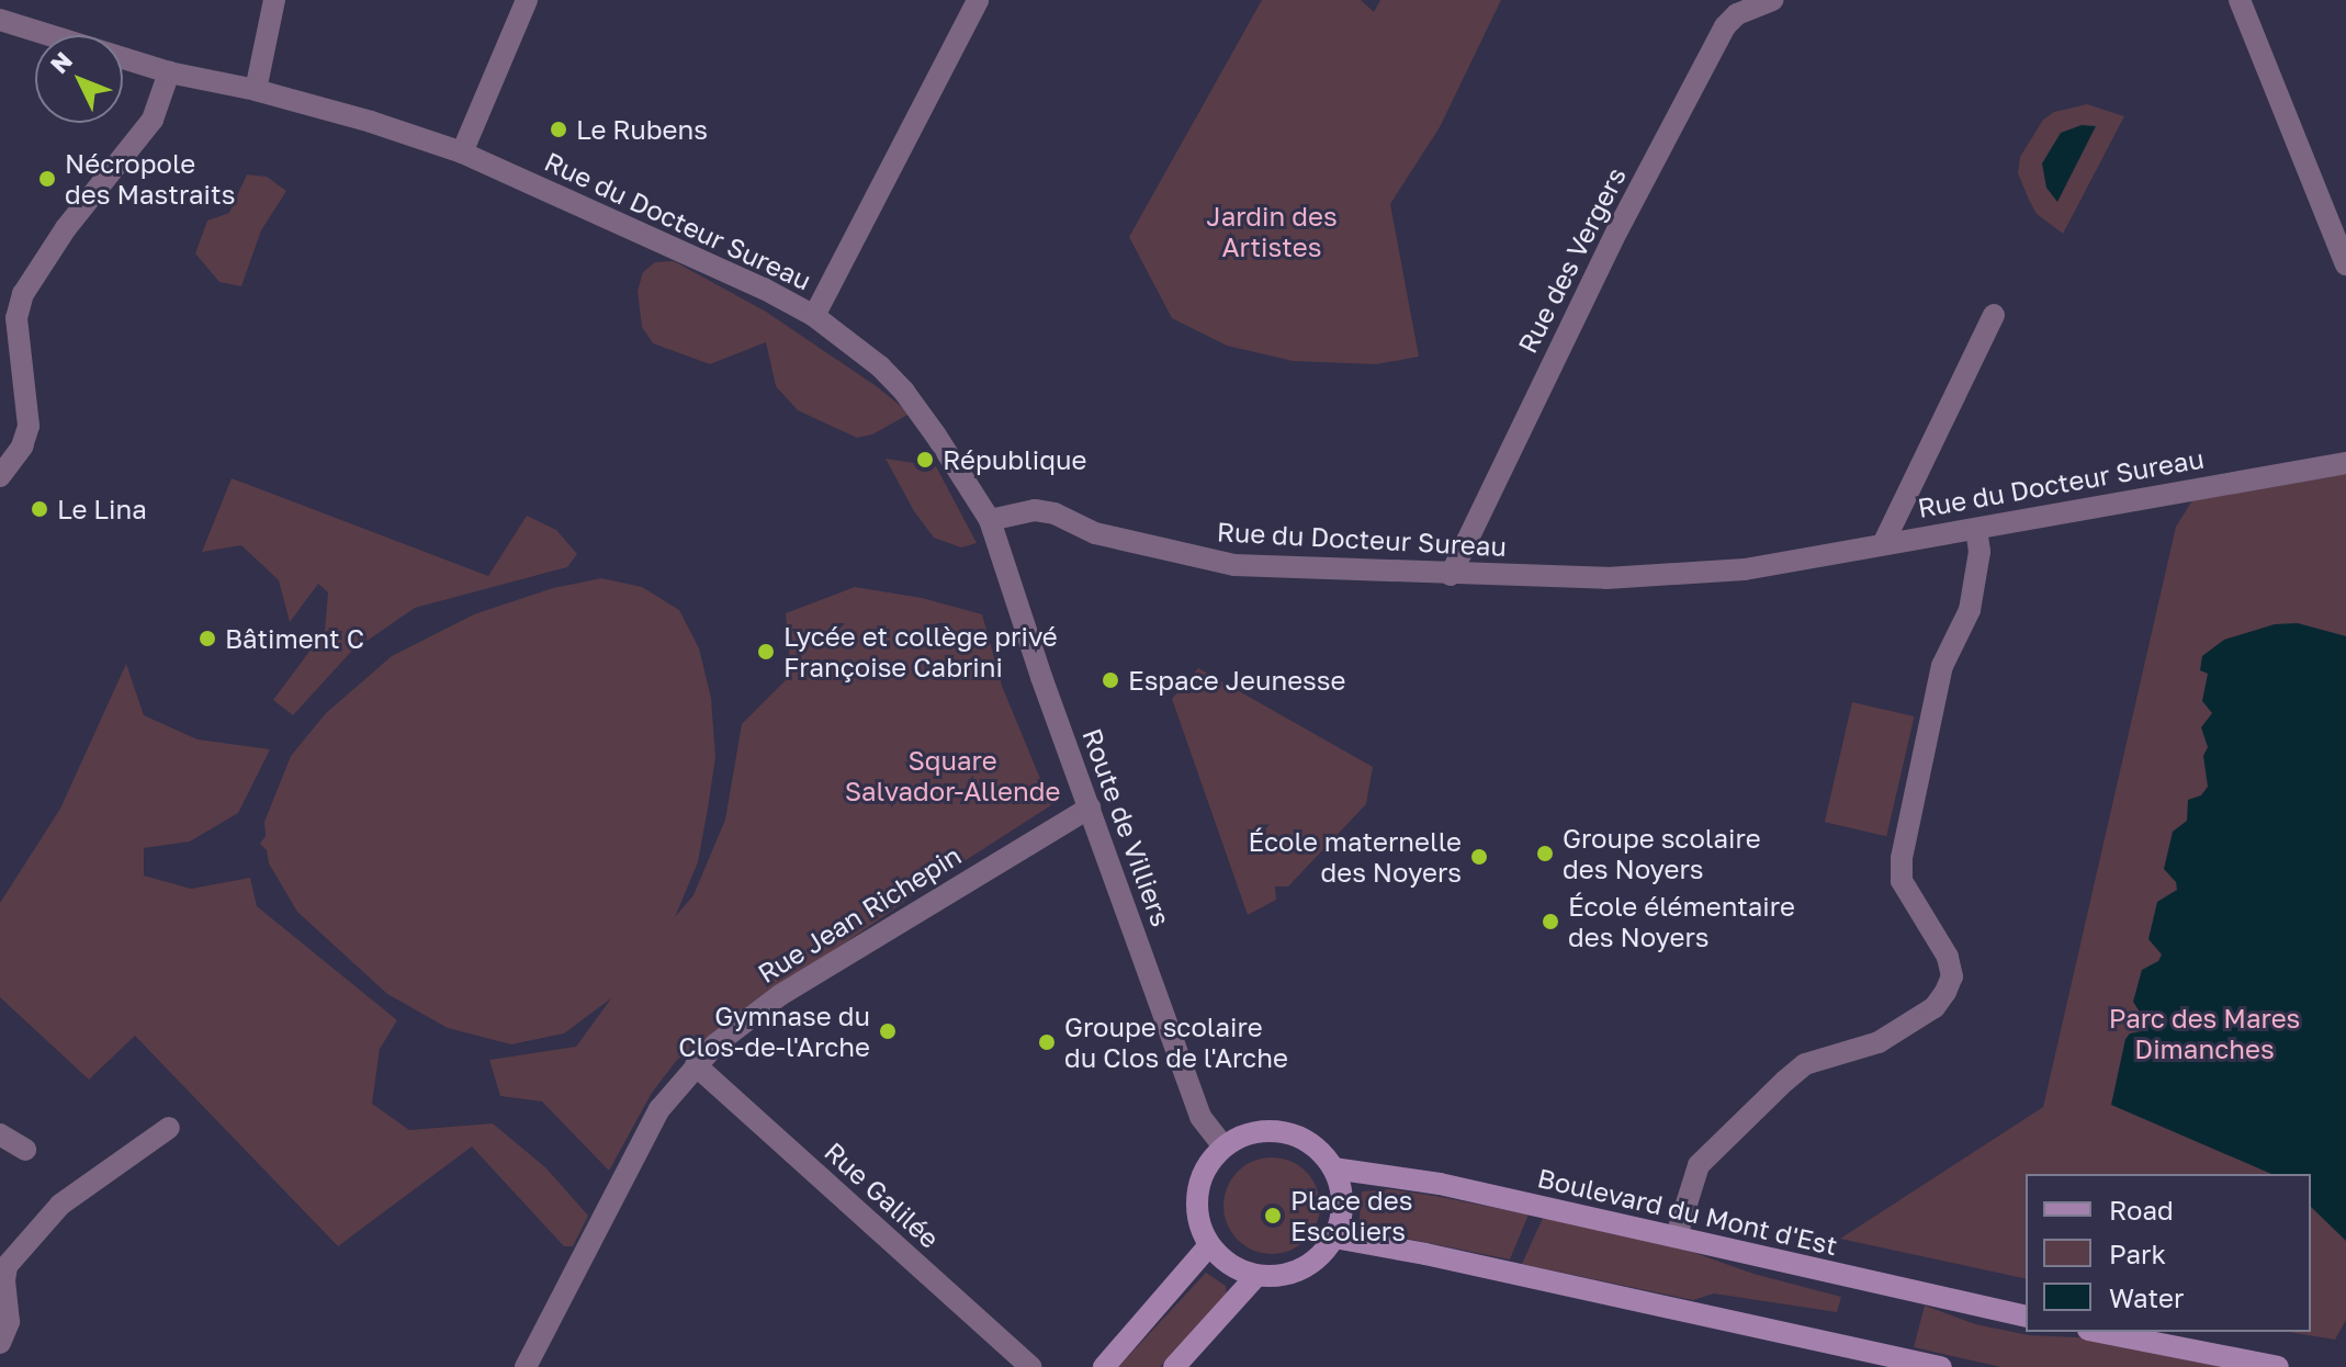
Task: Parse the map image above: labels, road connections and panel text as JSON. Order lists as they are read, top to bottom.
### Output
{
  "streets": {
    "main road": ["Boulevard du Mont d'Est"],
    "street": [
      "Rue du Docteur Sureau",
      "Rue des Vergers",
      "Route de Villiers",
      "Rue Jean Richepin",
      "Rue Galilée"
    ]
  },
  "crossings": [
    ["Rue du Docteur Sureau", "Rue des Vergers"],
    ["Rue du Docteur Sureau", "Route de Villiers"],
    ["Route de Villiers", "Rue Jean Richepin"],
    ["Route de Villiers", "Boulevard du Mont d'Est"],
    ["Rue Jean Richepin", "Rue Galilée"]
  ],
  "parks": ["Jardin des Artistes", "Square Salvador-Allende", "Parc des Mares Dimanches"],
  "places": [
    "Le Rubens",
    "Nécropole des Mastraits",
    "République",
    "Le Lina",
    "Bâtiment C",
    "Lycée et collège privé Françoise Cabrini",
    "Espace Jeunesse",
    "Groupe scolaire des Noyers",
    "École maternelle des Noyers",
    "École élémentaire des Noyers",
    "Gymnase du Clos-de-l'Arche",
    "Groupe scolaire du Clos de l'Arche",
    "Place des Escoliers"
  ],
  "legend": ["Road", "Park", "Water"],
  "north": "top left"
}
